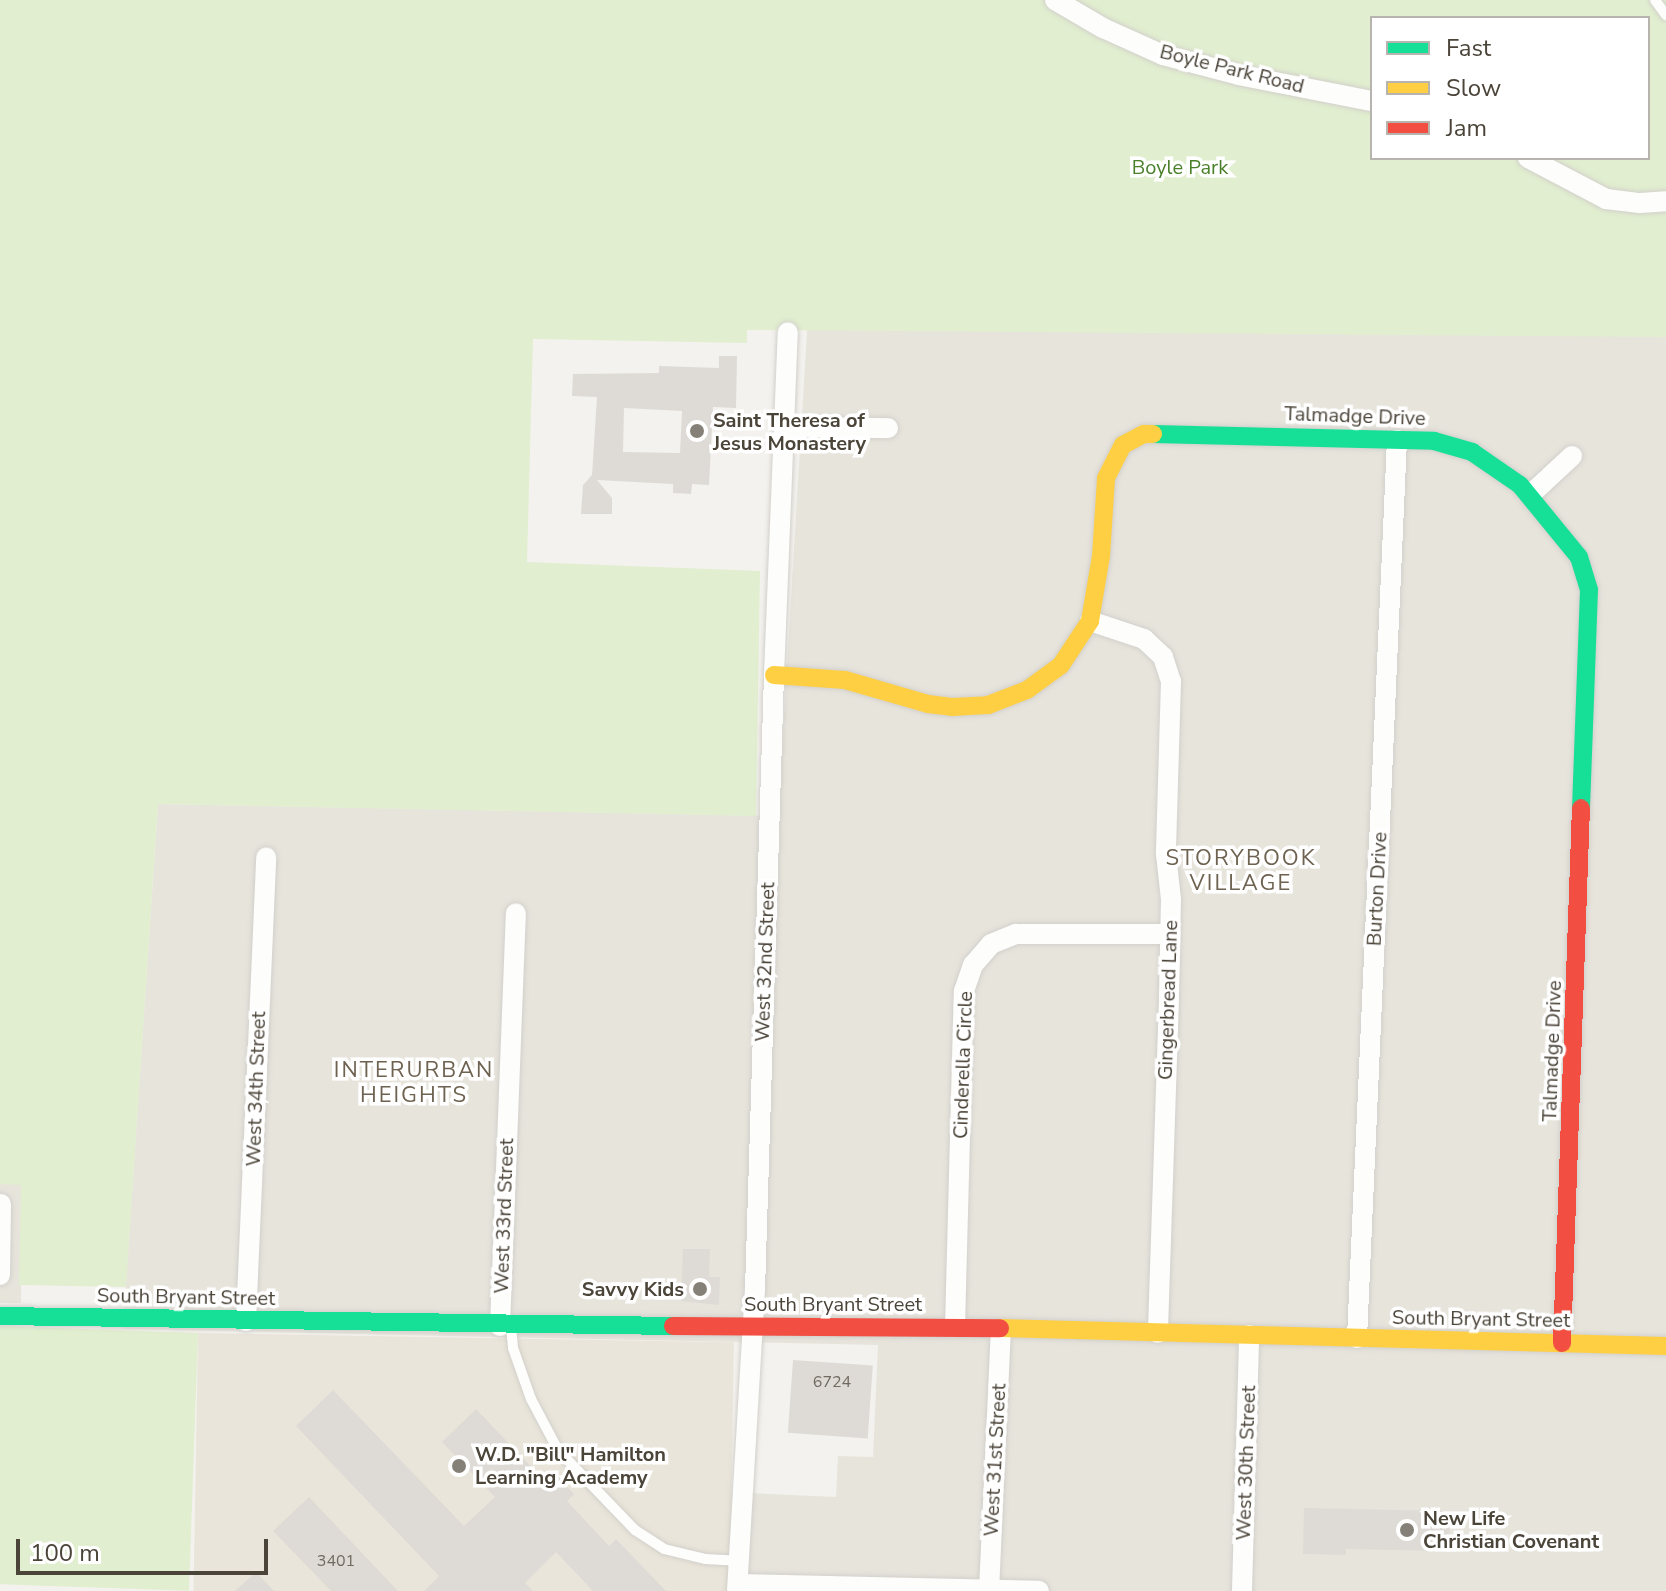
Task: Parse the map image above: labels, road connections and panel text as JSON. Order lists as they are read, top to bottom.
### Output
{
  "streets": {
    "street": [
      "Boyle Park Road",
      "Talmadge Drive",
      "Burton Drive",
      "West 32nd Street",
      "Gingerbread Lane",
      "Cinderella Circle",
      "West 34th Street",
      "West 33rd Street",
      "South Bryant Street",
      "West 31st Street",
      "West 30th Street"
    ]
  },
  "crossings": [
    ["Talmadge Drive", "Burton Drive"],
    ["Talmadge Drive", "West 32nd Street"],
    ["Talmadge Drive", "Gingerbread Lane"],
    ["Talmadge Drive", "South Bryant Street"],
    ["Burton Drive", "South Bryant Street"],
    ["West 32nd Street", "South Bryant Street"],
    ["Gingerbread Lane", "Cinderella Circle"],
    ["Gingerbread Lane", "South Bryant Street"],
    ["Cinderella Circle", "South Bryant Street"],
    ["West 34th Street", "South Bryant Street"],
    ["West 33rd Street", "South Bryant Street"],
    ["South Bryant Street", "West 31st Street"],
    ["South Bryant Street", "West 30th Street"]
  ],
  "districts": ["STORYBOOK VILLAGE", "INTERURBAN HEIGHTS"],
  "parks": ["Boyle Park"],
  "places": [
    "Saint Theresa of Jesus Monastery",
    "Savvy Kids",
    "W.D. \"Bill\" Hamilton Learning Academy",
    "New Life Christian Covenant"
  ],
  "house_numbers": ["6724", "3401"],
  "legend": ["Fast", "Slow", "Jam"],
  "scale_bar": "100 m"
}
